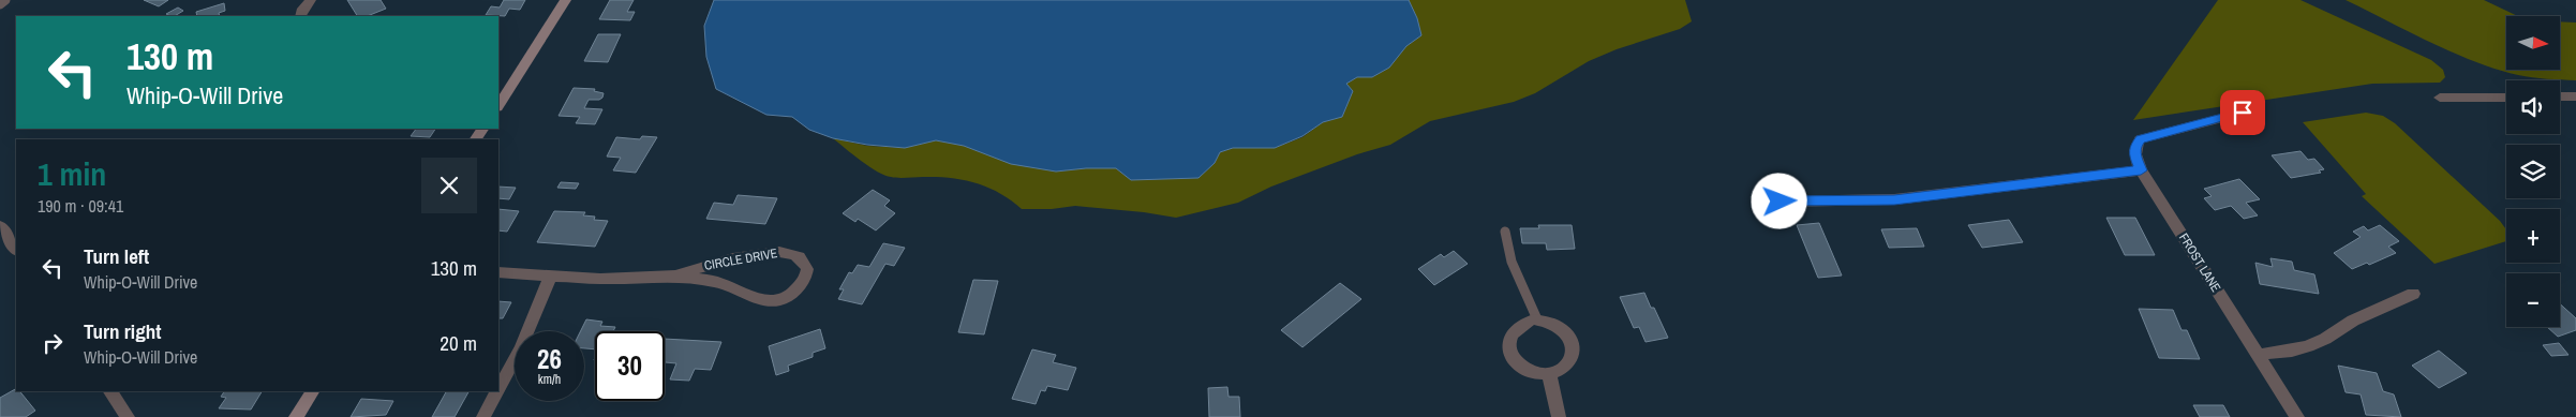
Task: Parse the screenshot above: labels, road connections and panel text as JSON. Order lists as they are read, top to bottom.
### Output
{
  "streets": {
    "street": ["CIRCLE DRIVE", "FROST LANE"]
  },
  "north": "right",
  "page": {
    "map_buttons": ["+", "−"],
    "turn": ["130 m", "Whip-O-Will Drive"],
    "heading": ["1 min", "190 m · 09:41"],
    "list": [
      {
        "name": "Turn left",
        "note": "Whip-O-Will Drive",
        "value": "130 m"
      },
      {
        "name": "Turn right",
        "note": "Whip-O-Will Drive",
        "value": "20 m"
      }
    ],
    "speed": "26 km/h",
    "limit": "30"
  }
}
